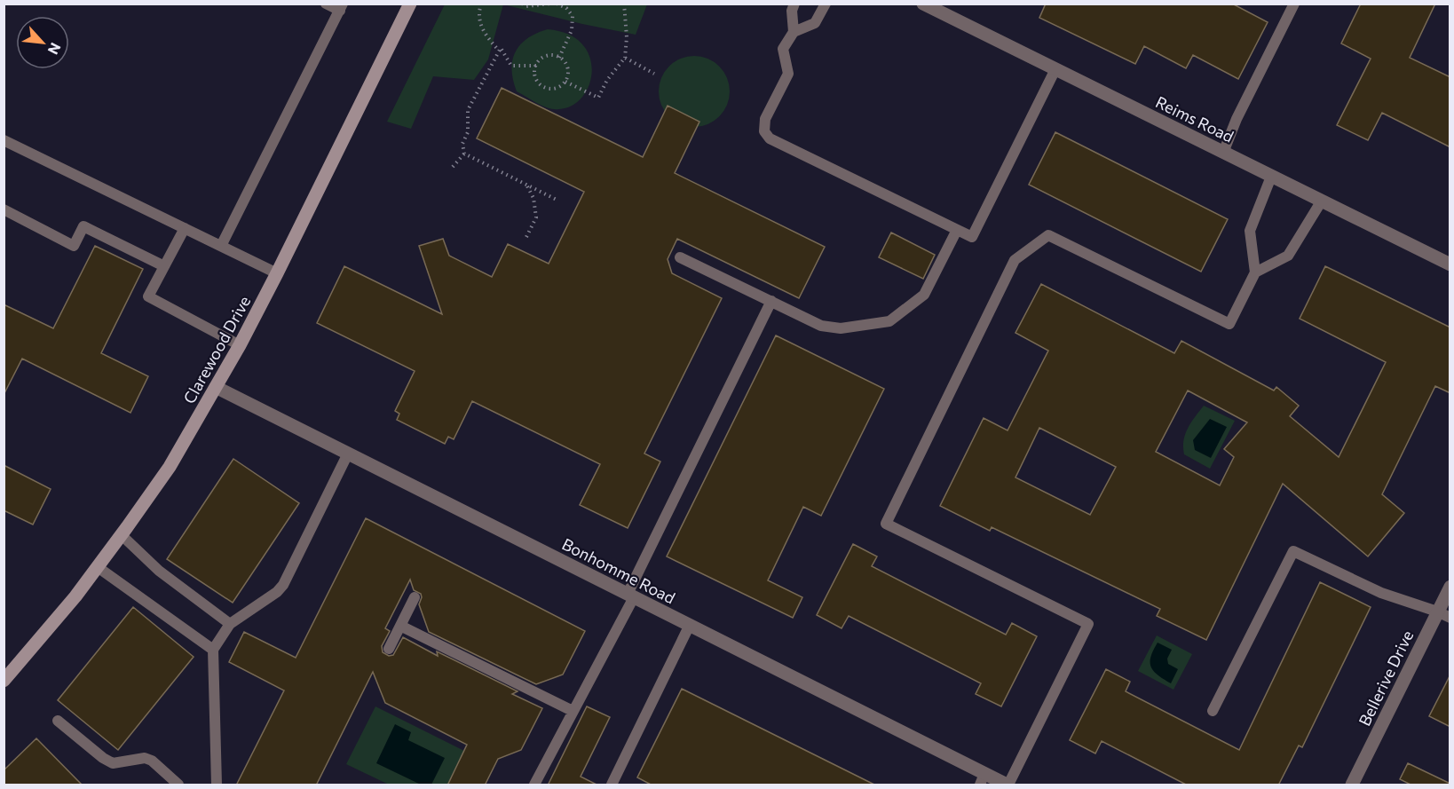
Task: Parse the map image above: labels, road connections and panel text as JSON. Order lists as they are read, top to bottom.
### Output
{
  "streets": {
    "street": [
      "Reims Road",
      "Clarewood Drive",
      "Bonhomme Road",
      "Bellerive Drive"
    ]
  },
  "crossings": [
    ["Clarewood Drive", "Bonhomme Road"]
  ],
  "north": "bottom right"
}
